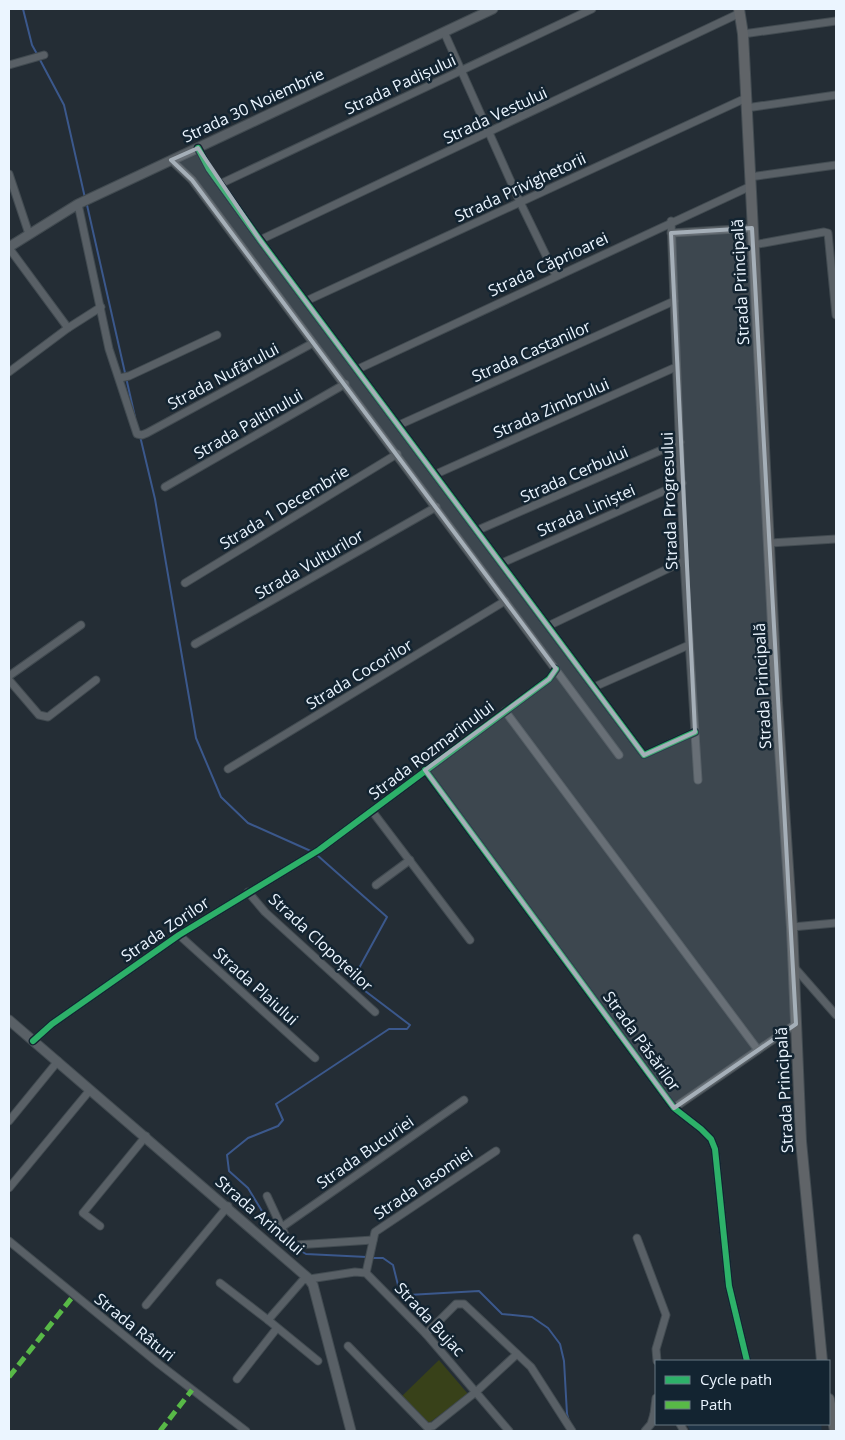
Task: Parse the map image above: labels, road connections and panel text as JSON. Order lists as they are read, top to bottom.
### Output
{
  "streets": {
    "main road": ["Strada Principală"],
    "street": [
      "Strada Padișului",
      "Strada 30 Noiembrie",
      "Strada Vestului",
      "Strada Privighetorii",
      "Strada Căprioarei",
      "Strada Castanilor",
      "Strada Nufărului",
      "Strada Zimbrului",
      "Strada Paltinului",
      "Strada Cerbului",
      "Strada Progresului",
      "Strada 1 Decembrie",
      "Strada Liniștei",
      "Strada Vulturilor",
      "Strada Cocorilor",
      "Strada Rozmarinului",
      "Strada Zorilor",
      "Strada Clopoțeilor",
      "Strada Plaiului",
      "Strada Păsărilor",
      "Strada Bucuriei",
      "Strada Iasomiei",
      "Strada Arinului",
      "Strada Bujac",
      "Strada Râturi"
    ]
  },
  "crossings": [
    ["Strada Vestului", "Strada Principală"],
    ["Strada Privighetorii", "Strada Principală"],
    ["Strada Căprioarei", "Strada Principală"],
    ["Strada Căprioarei", "Strada Progresului"],
    ["Strada Castanilor", "Strada Progresului"],
    ["Strada Zimbrului", "Strada Progresului"],
    ["Strada Cerbului", "Strada Progresului"],
    ["Strada Progresului", "Strada Liniștei"],
    ["Strada Rozmarinului", "Strada Zorilor"],
    ["Strada Rozmarinului", "Strada Păsărilor"],
    ["Strada Zorilor", "Strada Clopoțeilor"],
    ["Strada Zorilor", "Strada Plaiului"],
    ["Strada Zorilor", "Strada Arinului"],
    ["Strada Iasomiei", "Strada Bujac"]
  ],
  "legend": ["Cycle path", "Path"]
}
